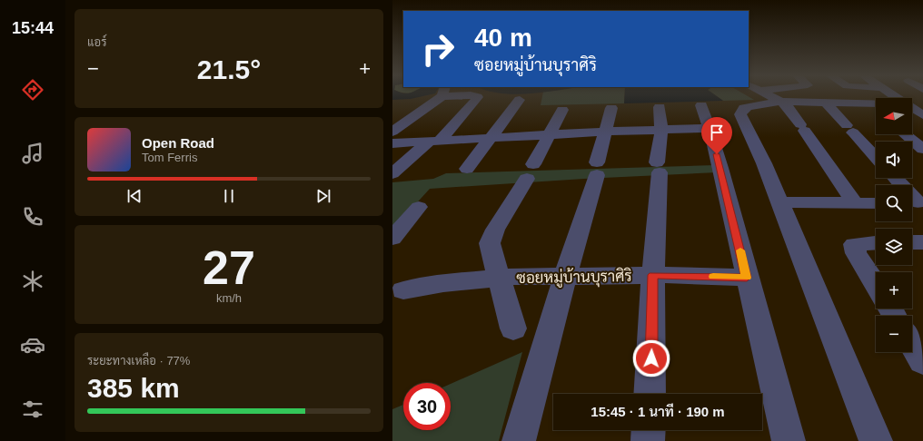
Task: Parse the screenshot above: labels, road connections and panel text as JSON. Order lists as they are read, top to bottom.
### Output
{
  "streets": {
    "street": ["ซอยหมู่บ้านบุราศิริ"]
  },
  "north": "left",
  "page": {
    "tabs": "15:44",
    "tile": [
      "แอร์",
      ["27", "km/h"],
      ["ระยะทางเหลือ · 77%", "385 km"]
    ],
    "turn": ["40 m", "ซอยหมู่บ้านบุราศิริ"],
    "heat": ["−", "21.5°", "+"],
    "map_buttons": ["+", "−"],
    "song": ["Open Road", "Tom Ferris"],
    "limit": "30",
    "trip": "15:45 · 1 นาที · 190 m"
  }
}
